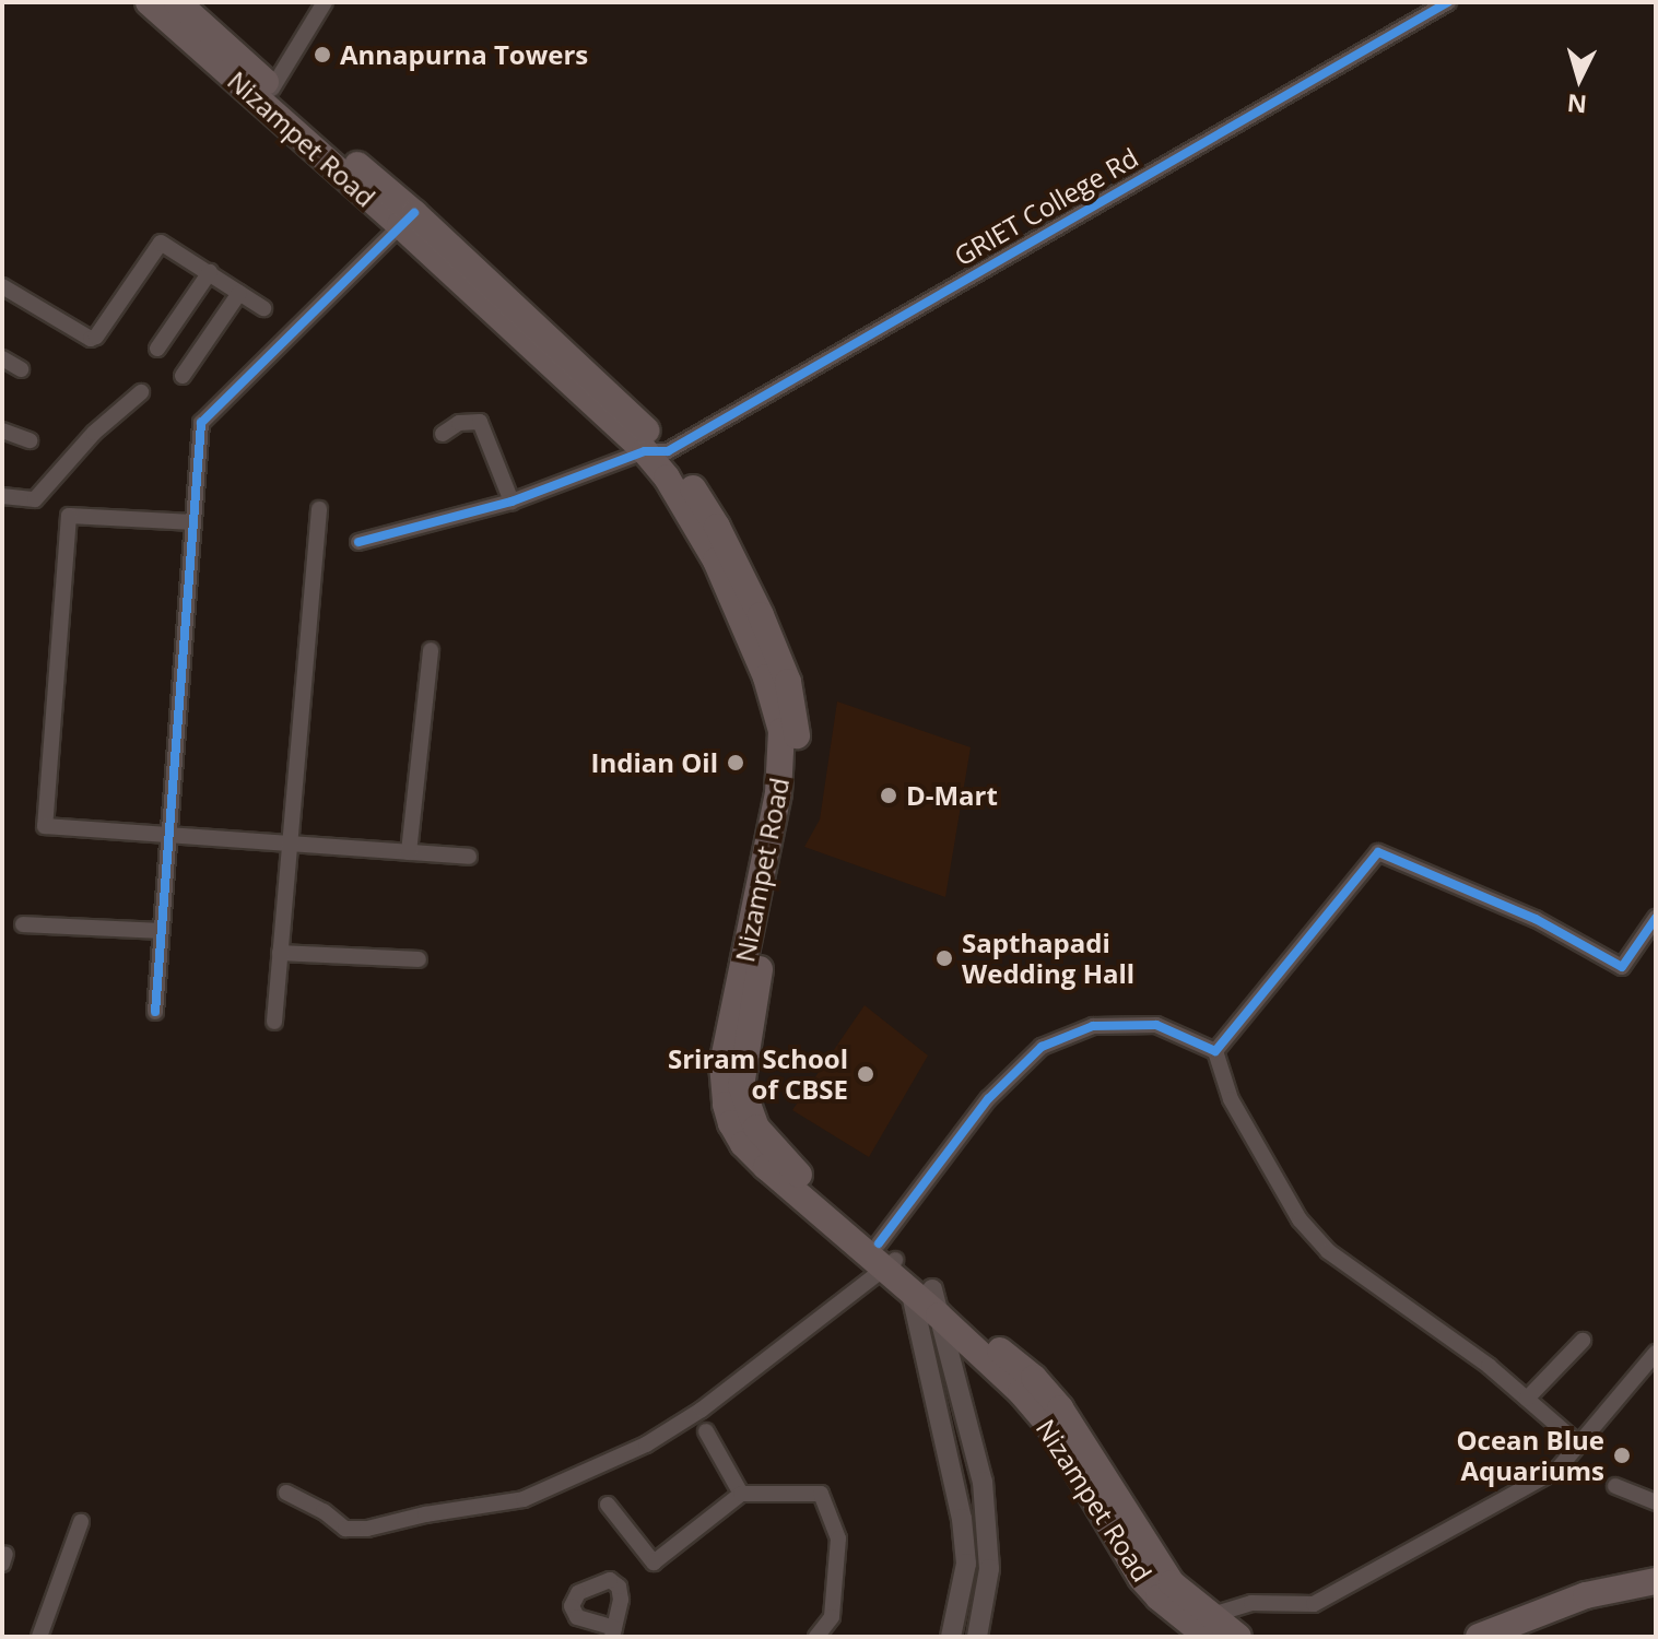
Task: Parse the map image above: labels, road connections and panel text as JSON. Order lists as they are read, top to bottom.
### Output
{
  "streets": {
    "main road": ["Nizampet Road"],
    "street": ["GRIET College Rd"]
  },
  "crossings": [
    ["Nizampet Road", "GRIET College Rd"]
  ],
  "places": [
    "Annapurna Towers",
    "Indian Oil",
    "D-Mart",
    "Sapthapadi Wedding Hall",
    "Sriram School of CBSE",
    "Ocean Blue Aquariums"
  ],
  "north": "bottom"
}
